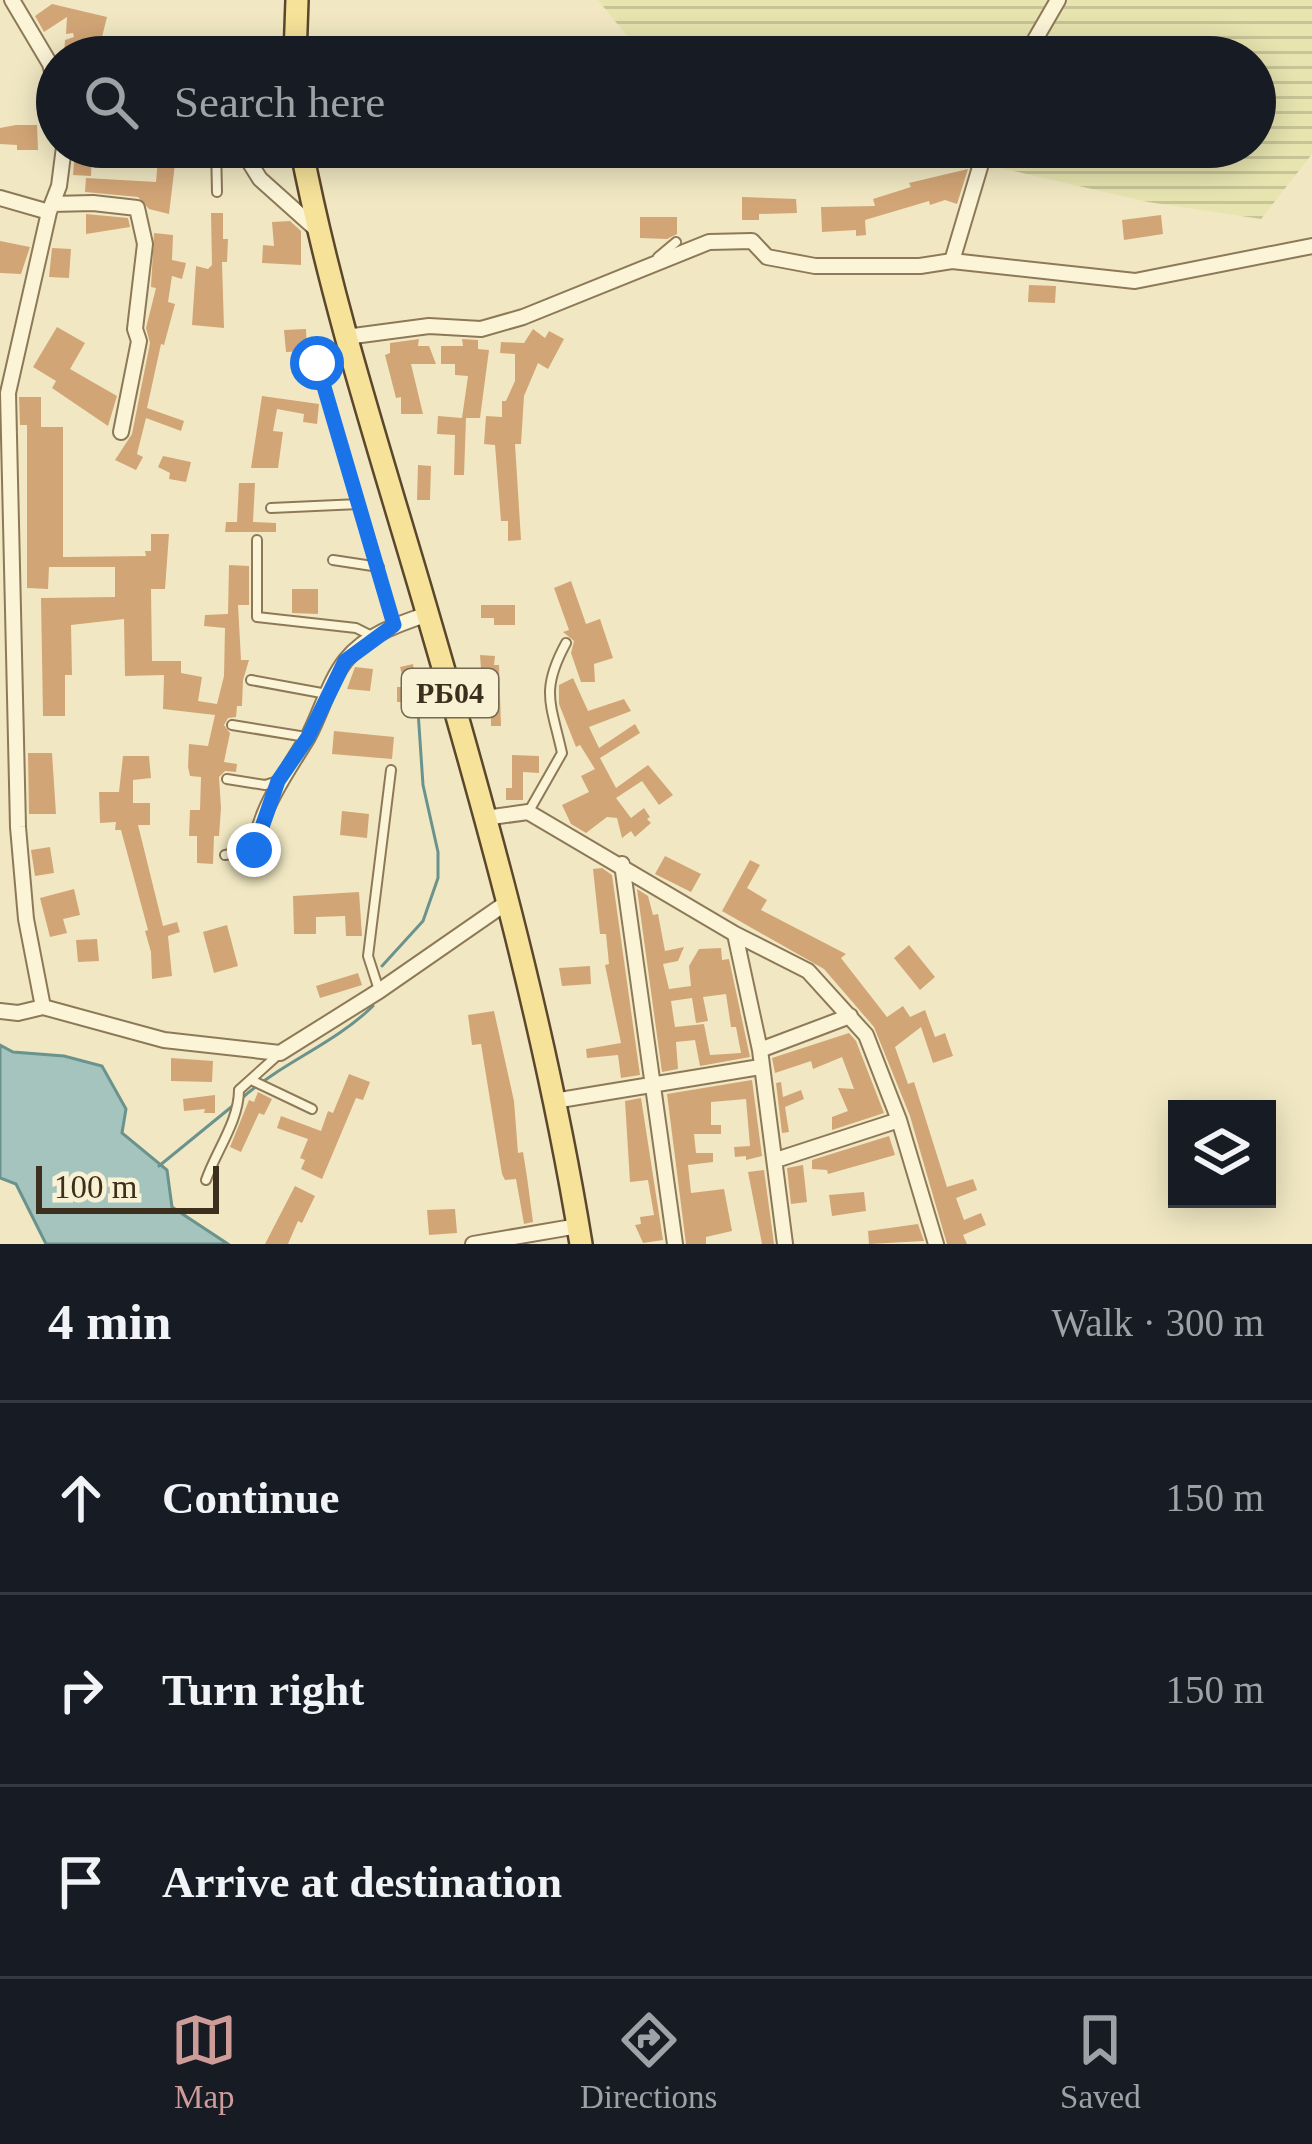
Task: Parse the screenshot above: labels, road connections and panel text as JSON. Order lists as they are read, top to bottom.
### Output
{
  "streets": {
    "main road": ["РБ04"]
  },
  "scale_bar": "100 m",
  "page": {
    "search": "Search here",
    "scale": "100 m",
    "heading": ["4 min", "Walk · 300 m"],
    "list": [
      ["Continue", "150 m"],
      ["Turn right", "150 m"],
      "Arrive at destination"
    ],
    "nav": ["Map", "Directions", "Saved"]
  }
}
